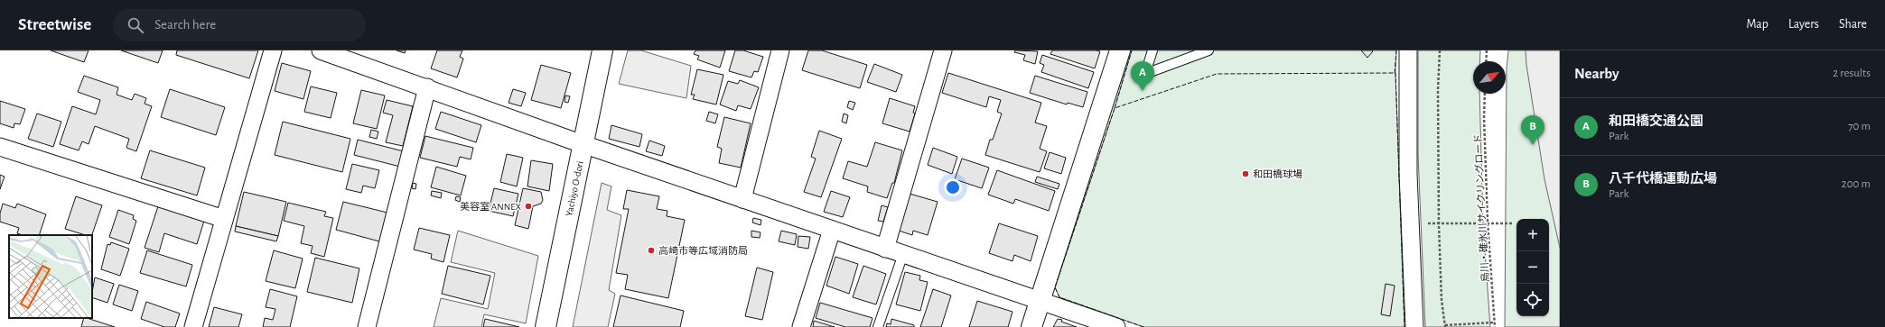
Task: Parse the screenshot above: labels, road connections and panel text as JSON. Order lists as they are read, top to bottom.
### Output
{
  "streets": {
    "street": ["Yachiyo O-dori"],
    "path": ["烏川・碓氷川サイクリングロード"]
  },
  "places": ["和田橋球場", "美容室 ANNEX", "高崎市等広域消防局"],
  "north": "top right",
  "page": {
    "header": "Streetwise",
    "search": "Search here",
    "nav": ["Map", "Layers", "Share"],
    "heading": ["Nearby", "2 results"],
    "pins": ["A", "B"],
    "list": [
      {
        "mark": "A",
        "name": "和田橋交通公園",
        "note": "Park",
        "value": "70 m"
      },
      {
        "mark": "B",
        "name": "八千代橋運動広場",
        "note": "Park",
        "value": "200 m"
      }
    ],
    "map_buttons": ["+", "−"]
  }
}
